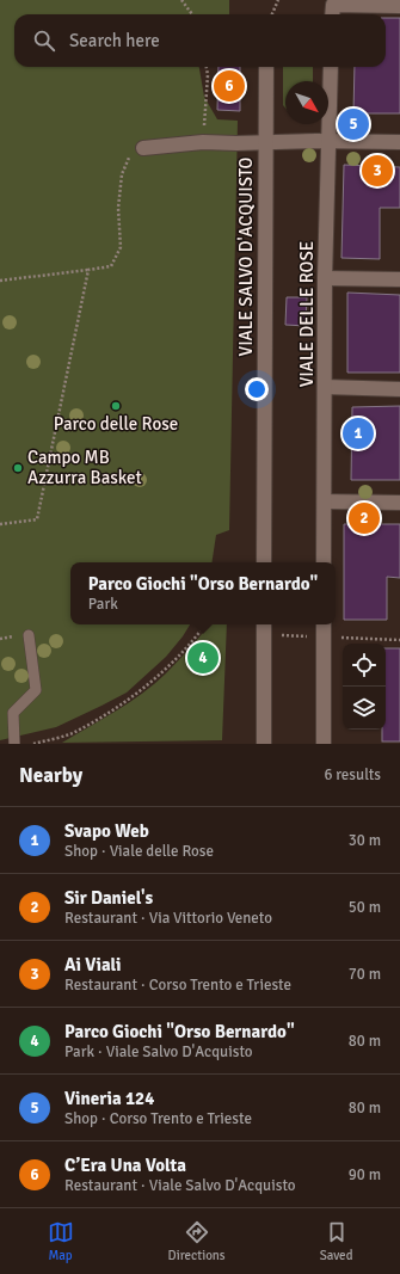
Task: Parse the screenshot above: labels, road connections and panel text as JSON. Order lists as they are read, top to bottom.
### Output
{
  "streets": {
    "street": ["VIALE SALVO D'ACQUISTO", "VIALE DELLE ROSE"]
  },
  "places": ["Parco delle Rose", "Campo MB Azzurra Basket"],
  "north": "bottom right",
  "page": {
    "search": "Search here",
    "pins": [
      "6",
      "5",
      "3",
      "1",
      "2",
      "4"
    ],
    "popup": ["Parco Giochi \"Orso Bernardo\"", "Park"],
    "heading": ["Nearby", "6 results"],
    "list": [
      {
        "mark": "1",
        "name": "Svapo Web",
        "note": "Shop · Viale delle Rose",
        "value": "30 m"
      },
      {
        "mark": "2",
        "name": "Sir Daniel's",
        "note": "Restaurant · Via Vittorio Veneto",
        "value": "50 m"
      },
      {
        "mark": "3",
        "name": "Ai Viali",
        "note": "Restaurant · Corso Trento e Trieste",
        "value": "70 m"
      },
      {
        "mark": "4",
        "name": "Parco Giochi \"Orso Bernardo\"",
        "note": "Park · Viale Salvo D'Acquisto",
        "value": "80 m"
      },
      {
        "mark": "5",
        "name": "Vineria 124",
        "note": "Shop · Corso Trento e Trieste",
        "value": "80 m"
      },
      {
        "mark": "6",
        "name": "C’Era Una Volta",
        "note": "Restaurant · Viale Salvo D'Acquisto",
        "value": "90 m"
      }
    ],
    "nav": ["Map", "Directions", "Saved"]
  }
}
